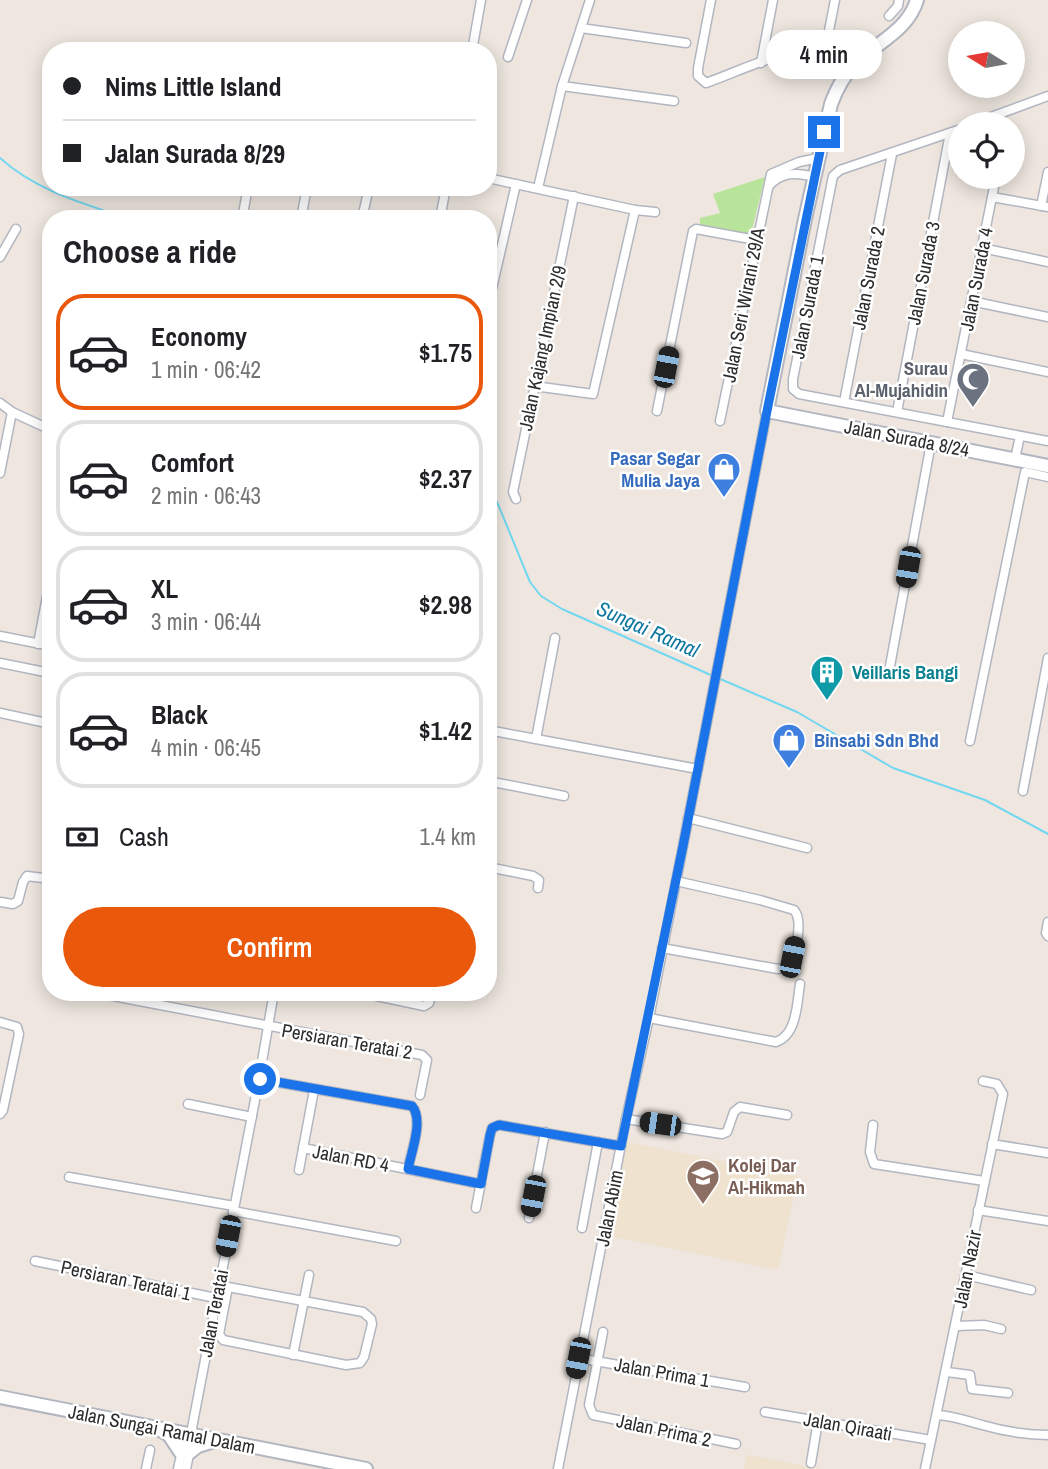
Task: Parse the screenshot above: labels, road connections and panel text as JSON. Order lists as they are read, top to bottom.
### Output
{
  "streets": {
    "street": [
      "Jalan Surada 3",
      "Jalan Surada 2",
      "Jalan Surada 4",
      "Jalan Seri Wirani 29/A",
      "Jalan Surada 1",
      "Jalan Kajang Impian 2/9",
      "Jalan Surada 8/24",
      "Persiaran Teratai 2",
      "Jalan RD 4",
      "Jalan Abim",
      "Jalan Nazir",
      "Persiaran Teratai 1",
      "Jalan Teratai",
      "Jalan Prima 1",
      "Jalan Qiraati",
      "Jalan Sungai Ramal Dalam",
      "Jalan Prima 2"
    ]
  },
  "crossings": [
    ["Jalan Surada 2", "Jalan Surada 1"],
    ["Jalan Surada 8/24", "Jalan Abim"],
    ["Persiaran Teratai 2", "Jalan Teratai"],
    ["Jalan Abim", "Jalan Prima 1"],
    ["Jalan Nazir", "Jalan Qiraati"],
    ["Persiaran Teratai 1", "Jalan Teratai"],
    ["Jalan Teratai", "Jalan Sungai Ramal Dalam"],
    ["Jalan Prima 1", "Jalan Prima 2"]
  ],
  "water": ["Sungai Ramal"],
  "places": {
    "mosque": ["Surau Al-Mujahidin"],
    "shop": ["Pasar Segar Mulia Jaya", "Binsabi Sdn Bhd"],
    "building": ["Veillaris Bangi"],
    "school or university": ["Kolej Dar Al-Hikmah"]
  },
  "north": "left",
  "page": {
    "bubble": "4 min",
    "banner": ["Nims Little Island", "Jalan Surada 8/29"],
    "heading": "Choose a ride",
    "list": [
      {
        "name": "Economy",
        "note": "1 min · 06:42",
        "value": "$1.75"
      },
      {
        "name": "Comfort",
        "note": "2 min · 06:43",
        "value": "$2.37"
      },
      {
        "name": "XL",
        "note": "3 min · 06:44",
        "value": "$2.98"
      },
      {
        "name": "Black",
        "note": "4 min · 06:45",
        "value": "$1.42"
      }
    ],
    "pay": ["Cash", "1.4 km"],
    "buttons": "Confirm"
  }
}
